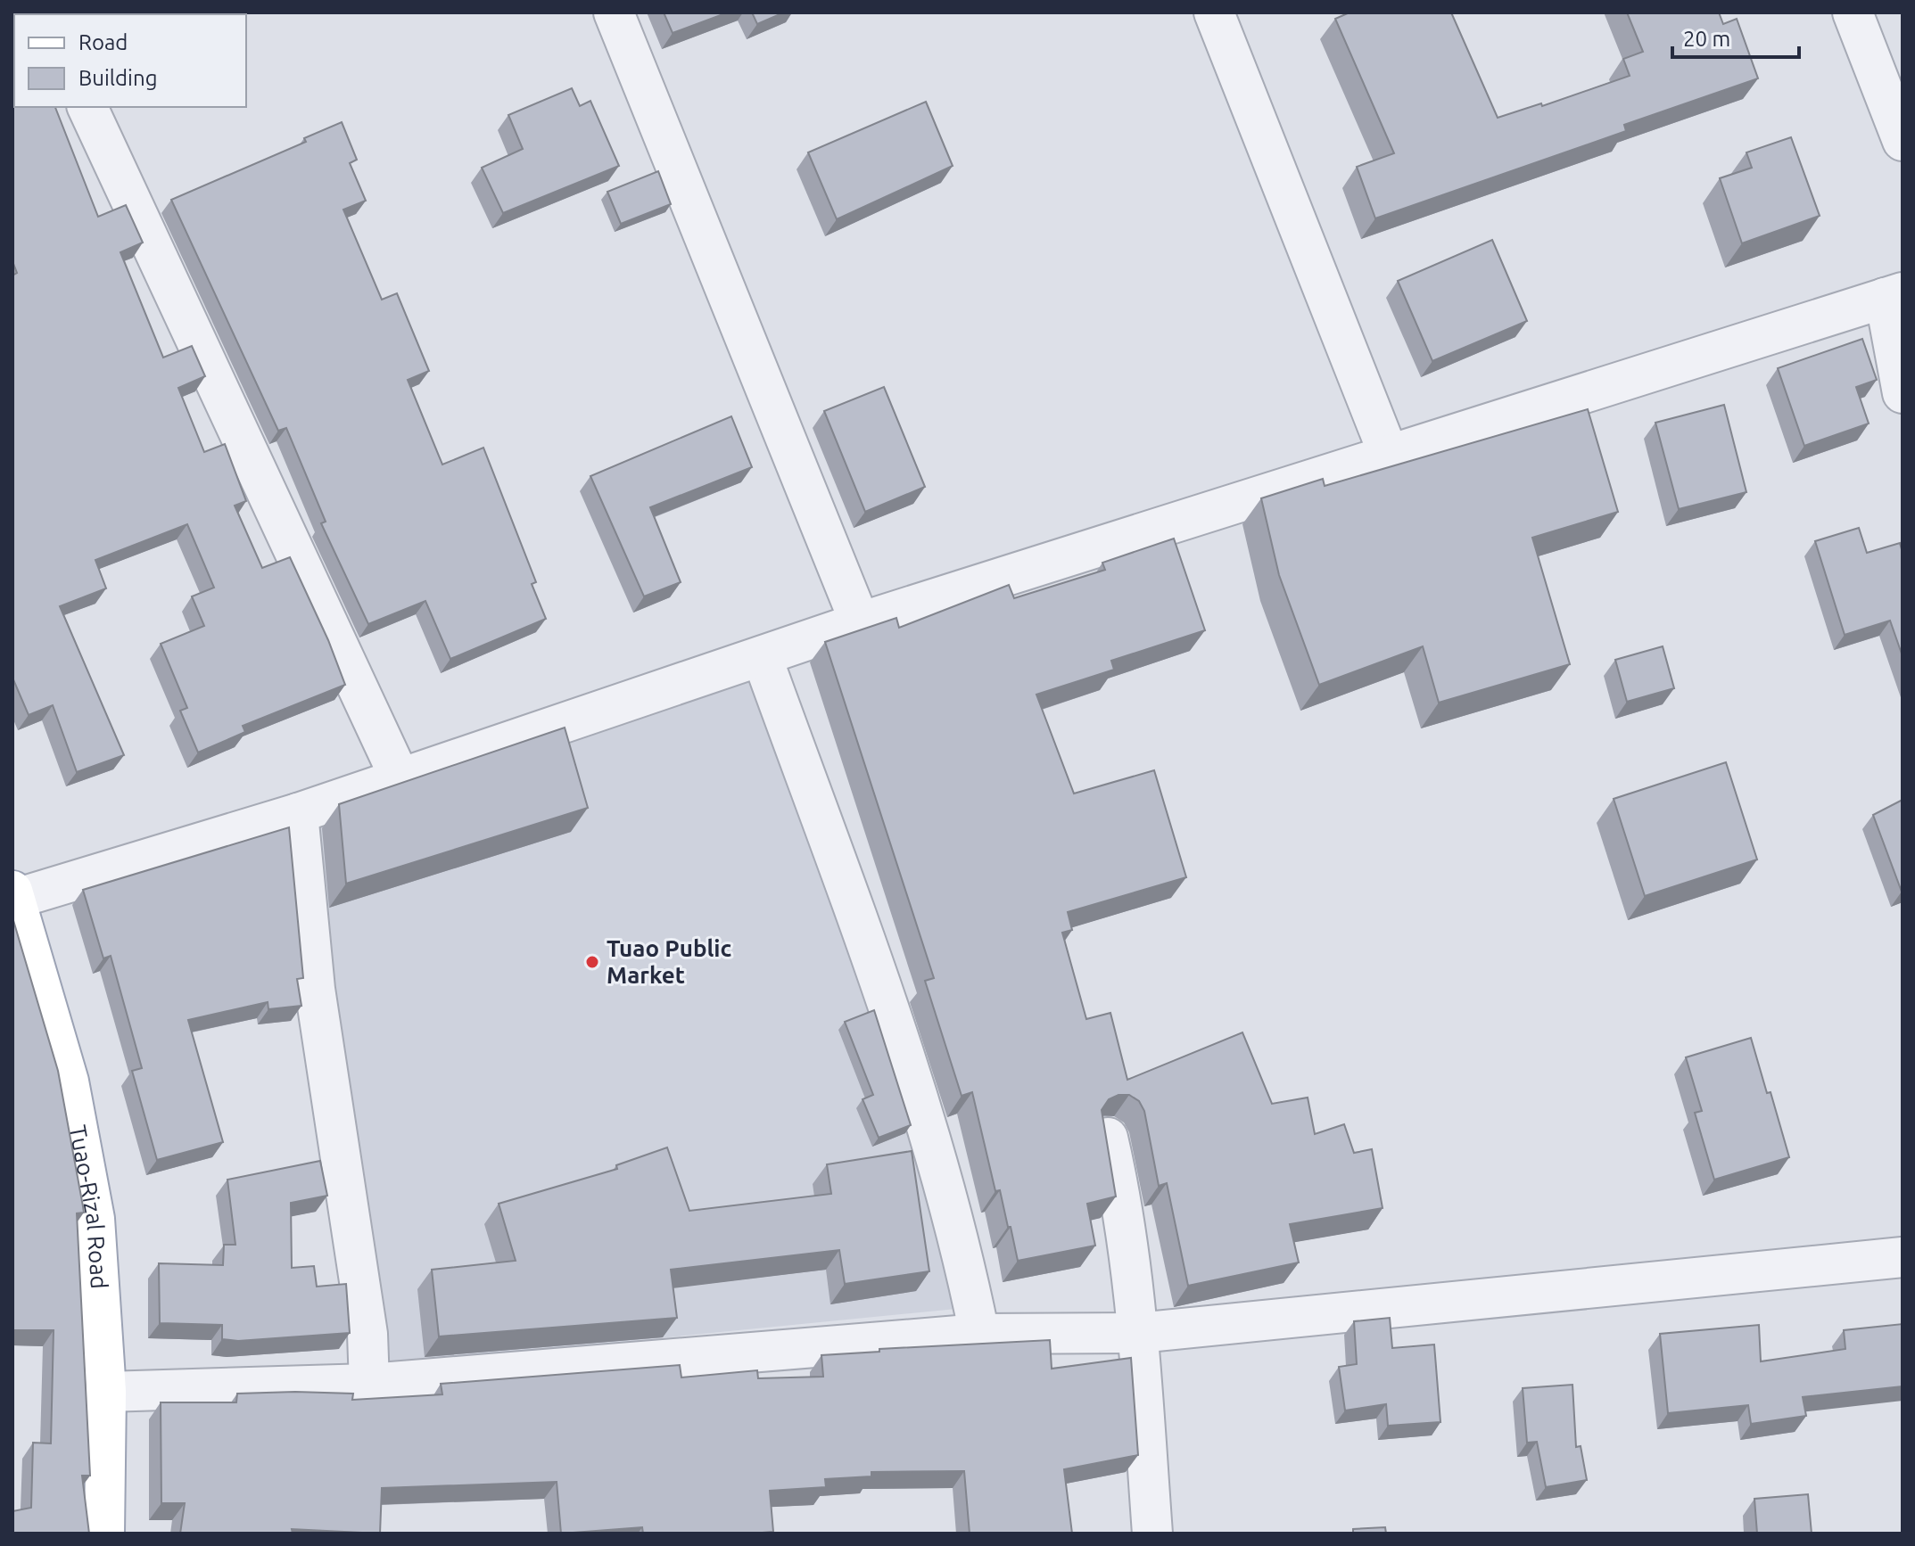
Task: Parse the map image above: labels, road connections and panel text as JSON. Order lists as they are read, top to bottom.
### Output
{
  "streets": {
    "main road": ["Tuao-Rizal Road"]
  },
  "places": ["Tuao Public Market"],
  "legend": ["Road", "Building"],
  "scale_bar": "20 m"
}
